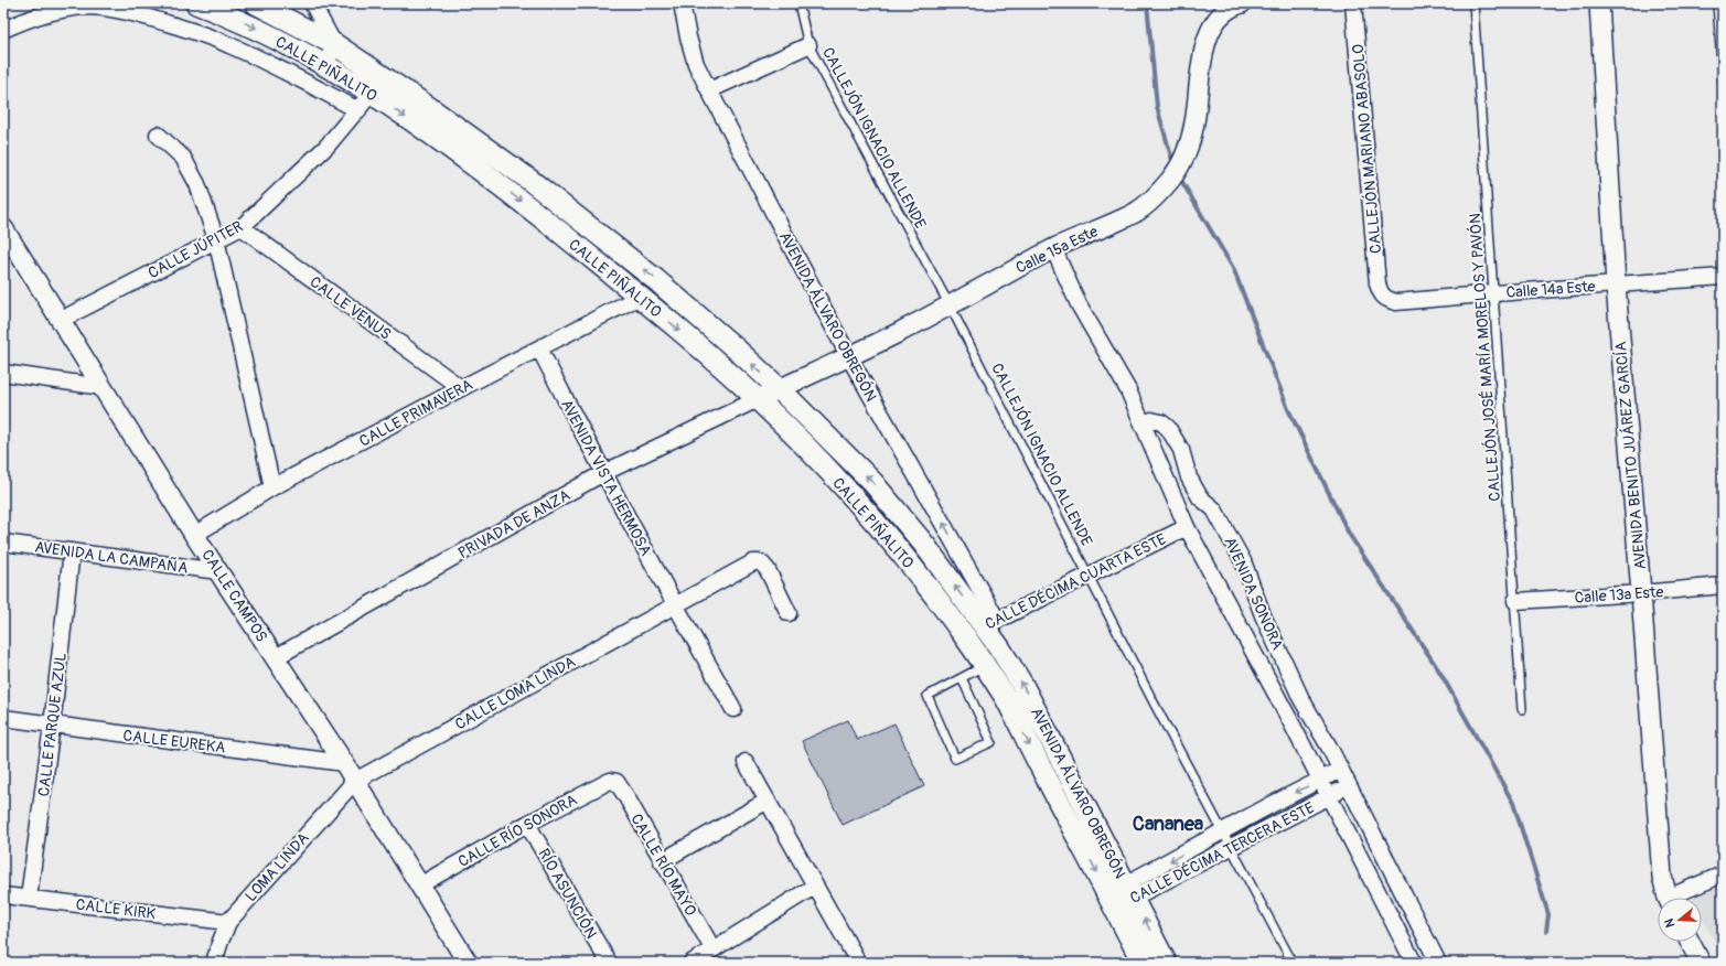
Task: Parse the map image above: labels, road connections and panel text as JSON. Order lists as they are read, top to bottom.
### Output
{
  "streets": {
    "main road": ["CALLE PIÑALITO", "AVENIDA ÁLVARO OBREGÓN"],
    "street": [
      "CALLEJÓN MARIANO ABASOLO",
      "CALLE JÚPITER",
      "Calle 15ª Este",
      "Calle 14ª Este",
      "CALLE VENUS",
      "CALLE PRIMAVERA",
      "AVENIDA BENITO JUÁREZ GARCÍA",
      "AVENIDA VISTA HERMOSA",
      "PRIVADA DE ANZA",
      "AVENIDA LA CAMPAÑA",
      "CALLE DÉCIMA CUARTA ESTE",
      "AVENIDA SONORA",
      "Calle 13ª Este",
      "CALLE CAMPOS",
      "CALLE LOMA LINDA",
      "CALLE PARQUE AZUL",
      "CALLE EUREKA",
      "CALLE RÍO SONORA",
      "CALLE DÉCIMA TERCERA ESTE",
      "CALLE RÍO MAYO",
      "LOMA LINDA",
      "RÍO ASUNCIÓN",
      "CALLE KIRK"
    ],
    "lane": ["CALLEJÓN IGNACIO ALLENDE", "CALLEJÓN JOSÉ MARÍA MORELOS Y PAVÓN"]
  },
  "crossings": [
    ["CALLE PIÑALITO", "CALLE JÚPITER"],
    ["CALLE PIÑALITO", "Calle 15ª Este"],
    ["CALLE PIÑALITO", "AVENIDA ÁLVARO OBREGÓN"],
    ["CALLE PIÑALITO", "CALLE PRIMAVERA"],
    ["CALLE PIÑALITO", "PRIVADA DE ANZA"],
    ["CALLE PIÑALITO", "CALLE DÉCIMA CUARTA ESTE"],
    ["CALLEJÓN IGNACIO ALLENDE", "Calle 15ª Este"],
    ["CALLEJÓN IGNACIO ALLENDE", "CALLE DÉCIMA CUARTA ESTE"],
    ["CALLEJÓN IGNACIO ALLENDE", "CALLE DÉCIMA TERCERA ESTE"],
    ["CALLEJÓN MARIANO ABASOLO", "Calle 14ª Este"],
    ["CALLE JÚPITER", "CALLE VENUS"],
    ["CALLE JÚPITER", "CALLE CAMPOS"],
    ["Calle 15ª Este", "AVENIDA ÁLVARO OBREGÓN"],
    ["Calle 15ª Este", "PRIVADA DE ANZA"],
    ["Calle 14ª Este", "CALLEJÓN JOSÉ MARÍA MORELOS Y PAVÓN"],
    ["Calle 14ª Este", "AVENIDA BENITO JUÁREZ GARCÍA"],
    ["CALLE VENUS", "CALLE PRIMAVERA"],
    ["AVENIDA ÁLVARO OBREGÓN", "CALLE DÉCIMA CUARTA ESTE"],
    ["AVENIDA ÁLVARO OBREGÓN", "CALLE DÉCIMA TERCERA ESTE"],
    ["CALLEJÓN JOSÉ MARÍA MORELOS Y PAVÓN", "Calle 13ª Este"],
    ["CALLE PRIMAVERA", "AVENIDA VISTA HERMOSA"],
    ["CALLE PRIMAVERA", "CALLE CAMPOS"],
    ["AVENIDA BENITO JUÁREZ GARCÍA", "Calle 13ª Este"],
    ["AVENIDA VISTA HERMOSA", "PRIVADA DE ANZA"],
    ["AVENIDA VISTA HERMOSA", "CALLE LOMA LINDA"],
    ["PRIVADA DE ANZA", "CALLE CAMPOS"],
    ["AVENIDA LA CAMPAÑA", "CALLE CAMPOS"],
    ["AVENIDA LA CAMPAÑA", "CALLE PARQUE AZUL"],
    ["AVENIDA SONORA", "CALLE DÉCIMA TERCERA ESTE"],
    ["CALLE CAMPOS", "CALLE LOMA LINDA"],
    ["CALLE CAMPOS", "CALLE EUREKA"],
    ["CALLE CAMPOS", "CALLE RÍO SONORA"],
    ["CALLE CAMPOS", "LOMA LINDA"],
    ["CALLE LOMA LINDA", "LOMA LINDA"],
    ["CALLE PARQUE AZUL", "CALLE EUREKA"],
    ["CALLE PARQUE AZUL", "CALLE KIRK"],
    ["CALLE RÍO SONORA", "CALLE RÍO MAYO"],
    ["CALLE RÍO SONORA", "RÍO ASUNCIÓN"],
    ["LOMA LINDA", "CALLE KIRK"]
  ],
  "districts": ["Cananea"],
  "north": "left"
}
